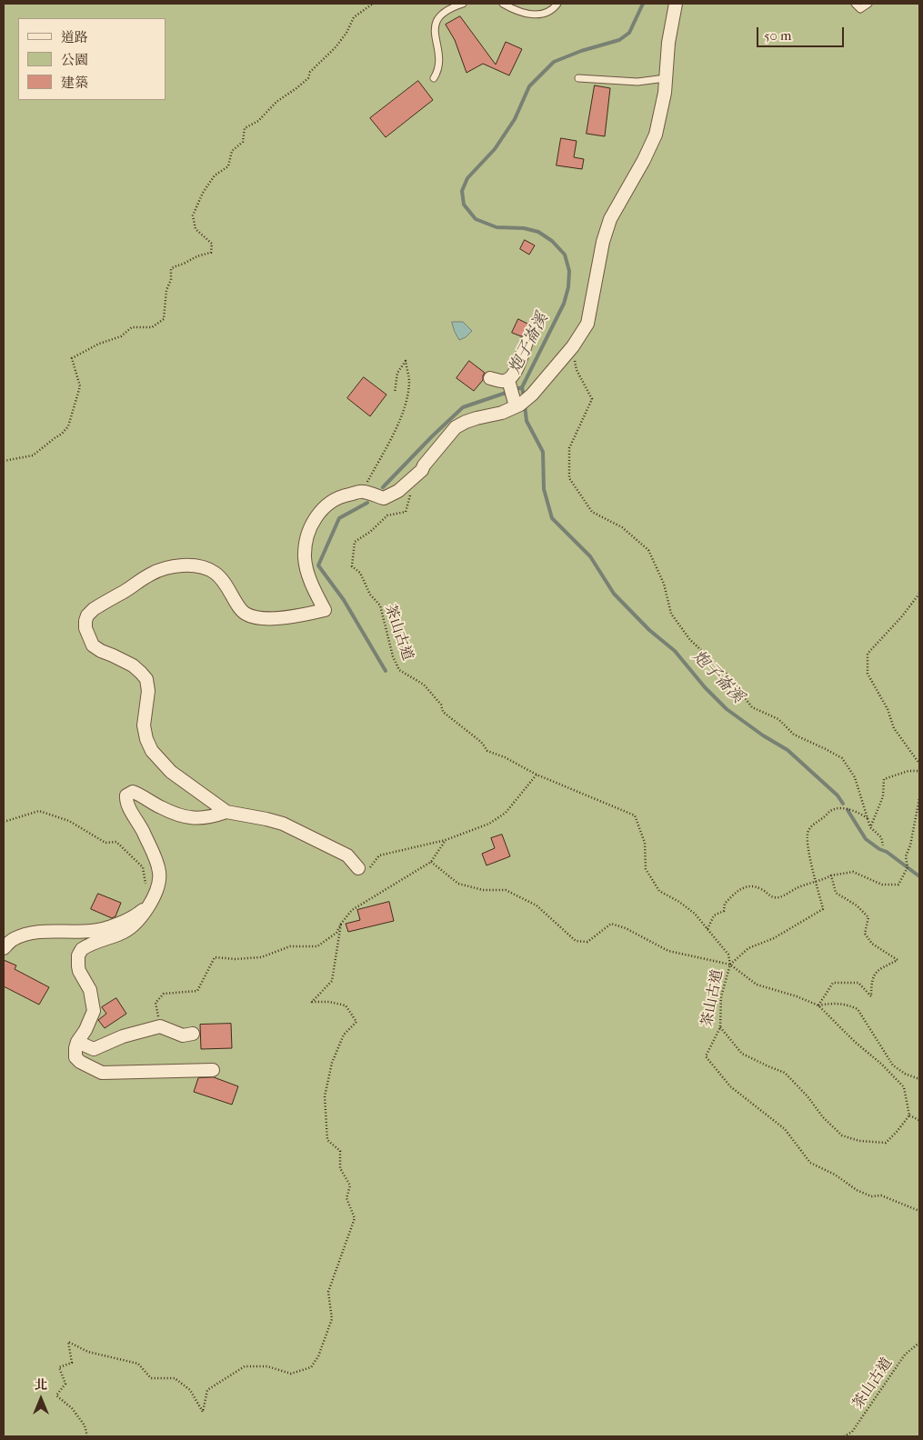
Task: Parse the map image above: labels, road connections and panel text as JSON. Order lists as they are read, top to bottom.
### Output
{
  "streets": {
    "path": ["茶山古道"]
  },
  "water": ["炮子崙溪"],
  "legend": ["道路", "公園", "建築"],
  "scale_bar": "50 m",
  "north": "top"
}
